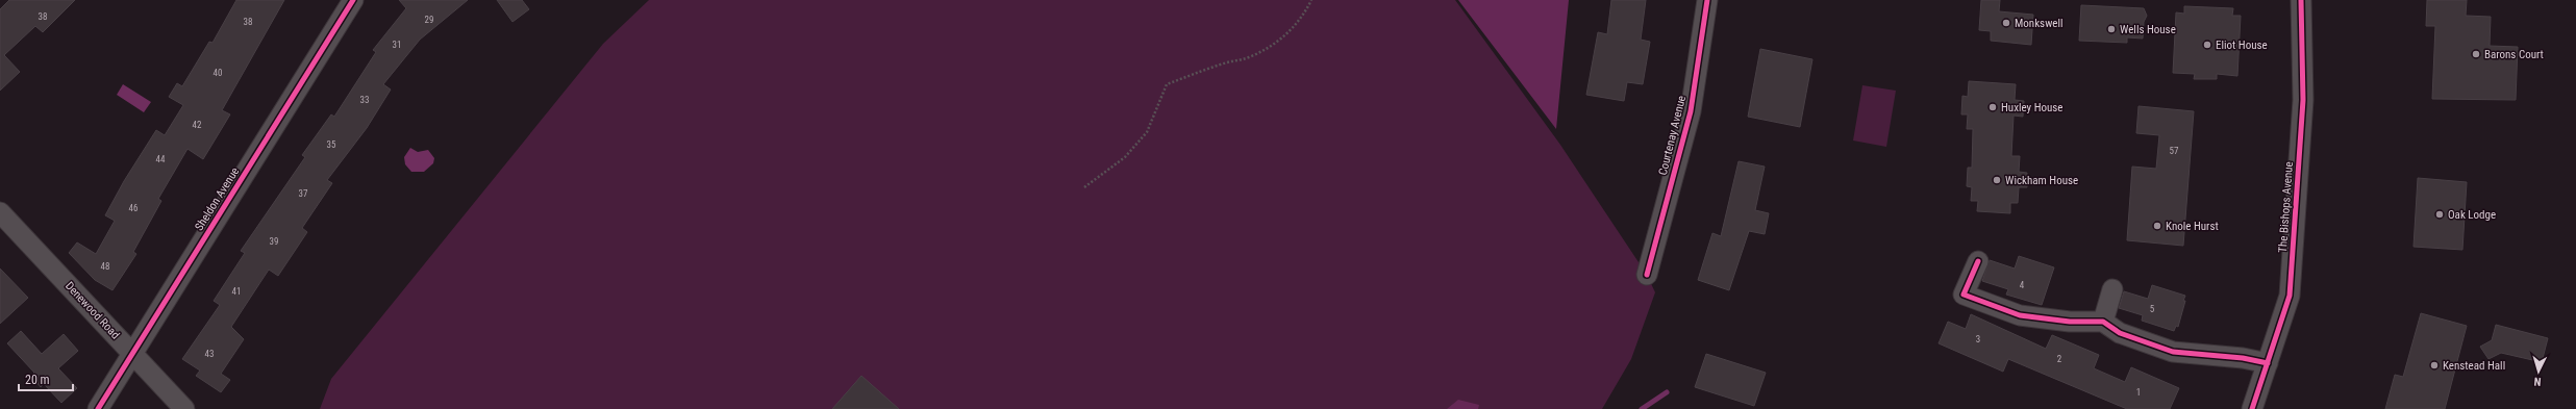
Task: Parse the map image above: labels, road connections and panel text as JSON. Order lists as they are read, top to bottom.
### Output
{
  "streets": {
    "street": [
      "Courtenay Avenue",
      "Sheldon Avenue",
      "The Bishops Avenue",
      "Denewood Road"
    ]
  },
  "crossings": [
    ["Sheldon Avenue", "Denewood Road"]
  ],
  "places": [
    "Monkswell",
    "Wells House",
    "Eliot House",
    "Barons Court",
    "Huxley House",
    "Wickham House",
    "Oak Lodge",
    "Knole Hurst",
    "Kenstead Hall"
  ],
  "house_numbers": [
    "38",
    "29",
    "38",
    "31",
    "40",
    "33",
    "42",
    "35",
    "57",
    "44",
    "37",
    "46",
    "39",
    "48",
    "4",
    "41",
    "5",
    "3",
    "43",
    "2",
    "1"
  ],
  "scale_bar": "20 m",
  "north": "bottom"
}
